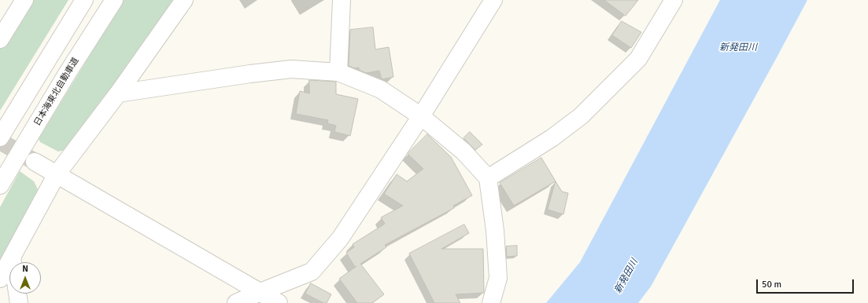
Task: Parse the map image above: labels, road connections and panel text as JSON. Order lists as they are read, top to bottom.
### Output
{
  "streets": {
    "main road": ["日本海東北自動車道"]
  },
  "water": ["新発田川"],
  "scale_bar": "50 m",
  "north": "top"
}
